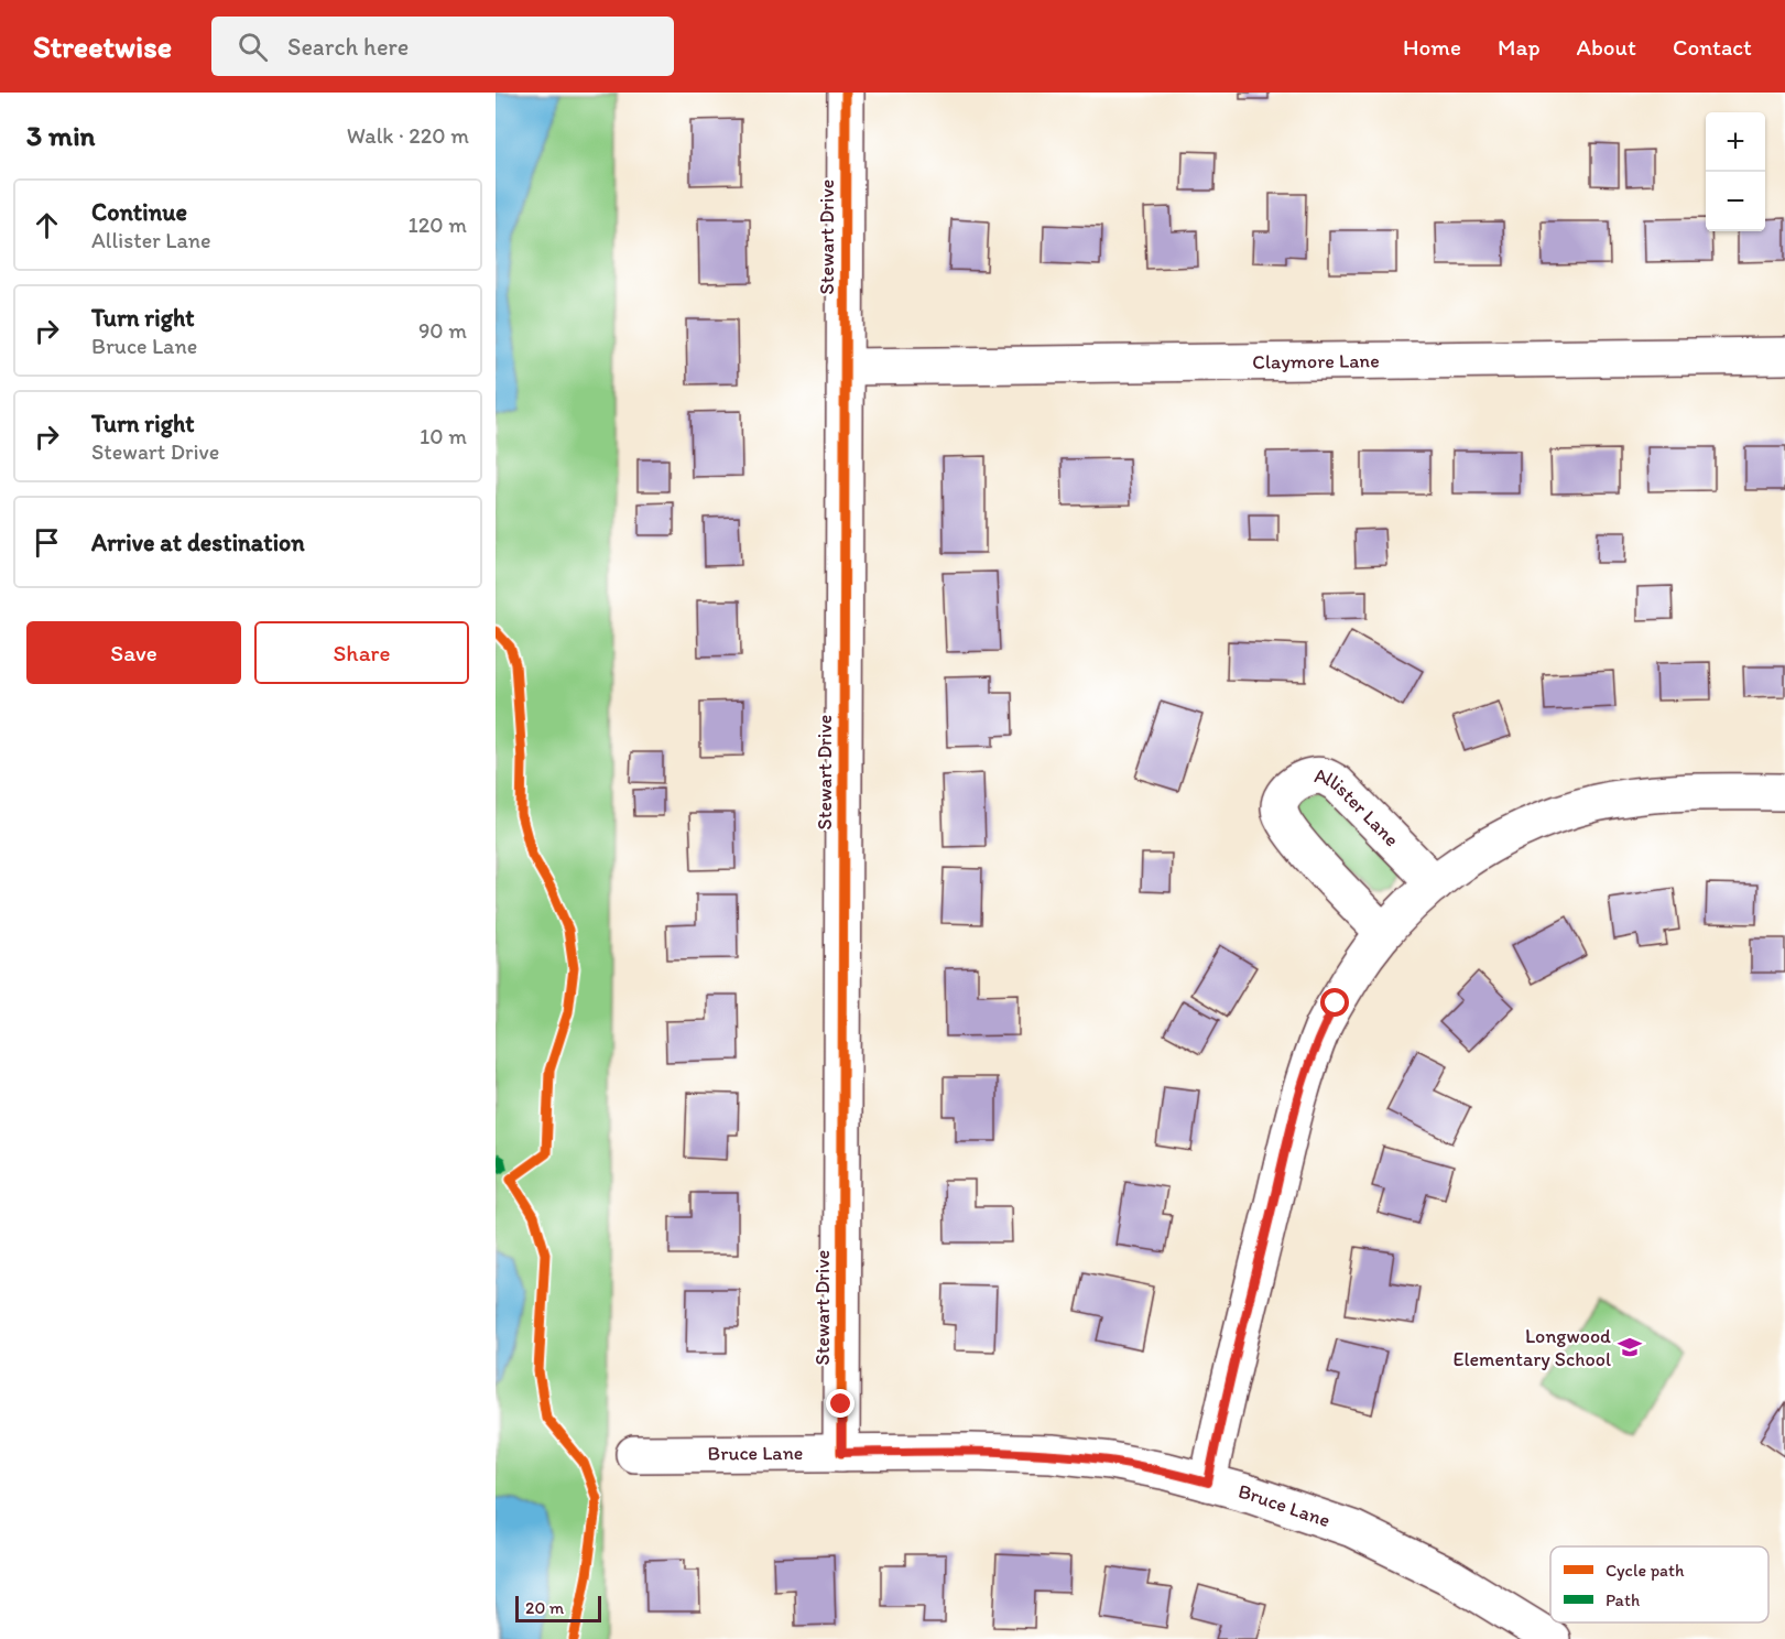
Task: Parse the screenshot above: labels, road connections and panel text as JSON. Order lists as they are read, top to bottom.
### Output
{
  "streets": {
    "street": [
      "Stewart Drive",
      "Claymore Lane",
      "Allister Lane",
      "Bruce Lane"
    ]
  },
  "crossings": [
    ["Stewart Drive", "Claymore Lane"],
    ["Stewart Drive", "Bruce Lane"]
  ],
  "places": {
    "school or university": ["Longwood Elementary School"]
  },
  "legend": ["Cycle path", "Path"],
  "scale_bar": "20 m",
  "page": {
    "header": "Streetwise",
    "search": "Search here",
    "nav": [
      "Home",
      "Map",
      "About",
      "Contact"
    ],
    "heading": ["3 min", "Walk · 220 m"],
    "map_buttons": ["+", "−"],
    "list": [
      ["Continue", "Allister Lane", "120 m"],
      ["Turn right", "Bruce Lane", "90 m"],
      ["Turn right", "Stewart Drive", "10 m"],
      "Arrive at destination"
    ],
    "buttons": ["Save", "Share"],
    "scale": "20 m"
  }
}
